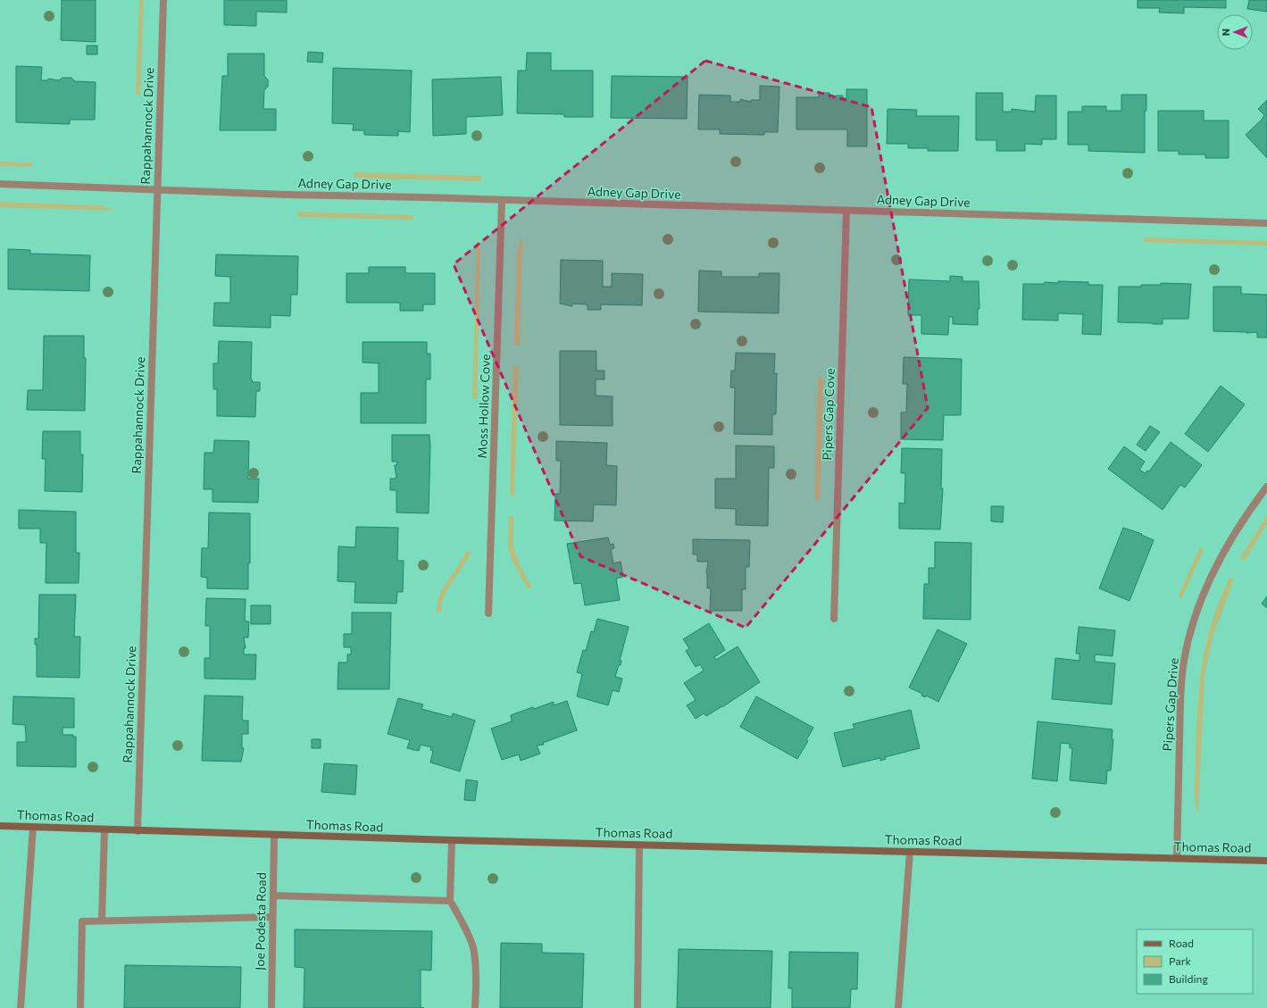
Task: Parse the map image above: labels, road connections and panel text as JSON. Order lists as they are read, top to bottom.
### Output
{
  "streets": {
    "street": [
      "Rappahannock Drive",
      "Adney Gap Drive",
      "Moss Hollow Cove",
      "Pipers Gap Cove",
      "Pipers Gap Drive",
      "Thomas Road",
      "Joe Podesta Road"
    ]
  },
  "crossings": [
    ["Rappahannock Drive", "Adney Gap Drive"],
    ["Rappahannock Drive", "Thomas Road"],
    ["Adney Gap Drive", "Moss Hollow Cove"],
    ["Adney Gap Drive", "Pipers Gap Cove"],
    ["Pipers Gap Drive", "Thomas Road"],
    ["Thomas Road", "Joe Podesta Road"]
  ],
  "legend": ["Road", "Park", "Building"],
  "north": "left"
}
